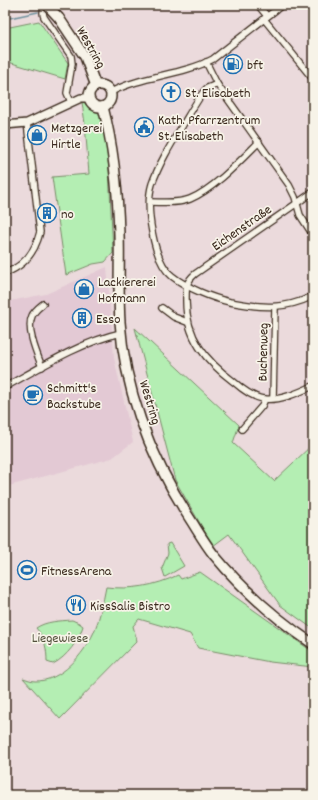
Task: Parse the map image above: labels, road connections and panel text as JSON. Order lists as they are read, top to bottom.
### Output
{
  "streets": {
    "main road": ["Westring"],
    "street": ["Eichenstraße", "Buchenweg"]
  },
  "parks": ["Liegewiese"],
  "places": {
    "fuel station": ["bft"],
    "church": ["St. Elisabeth"],
    "public building": ["Kath. Pfarrzentrum St. Elisabeth"],
    "shop": ["Metzgerei Hirtle", "Lackiererei Hofmann"],
    "building": ["no", "Esso"],
    "cafe": ["Schmitt's Backstube"],
    "sports": ["FitnessArena"],
    "restaurant": ["KissSalis Bistro"]
  }
}
